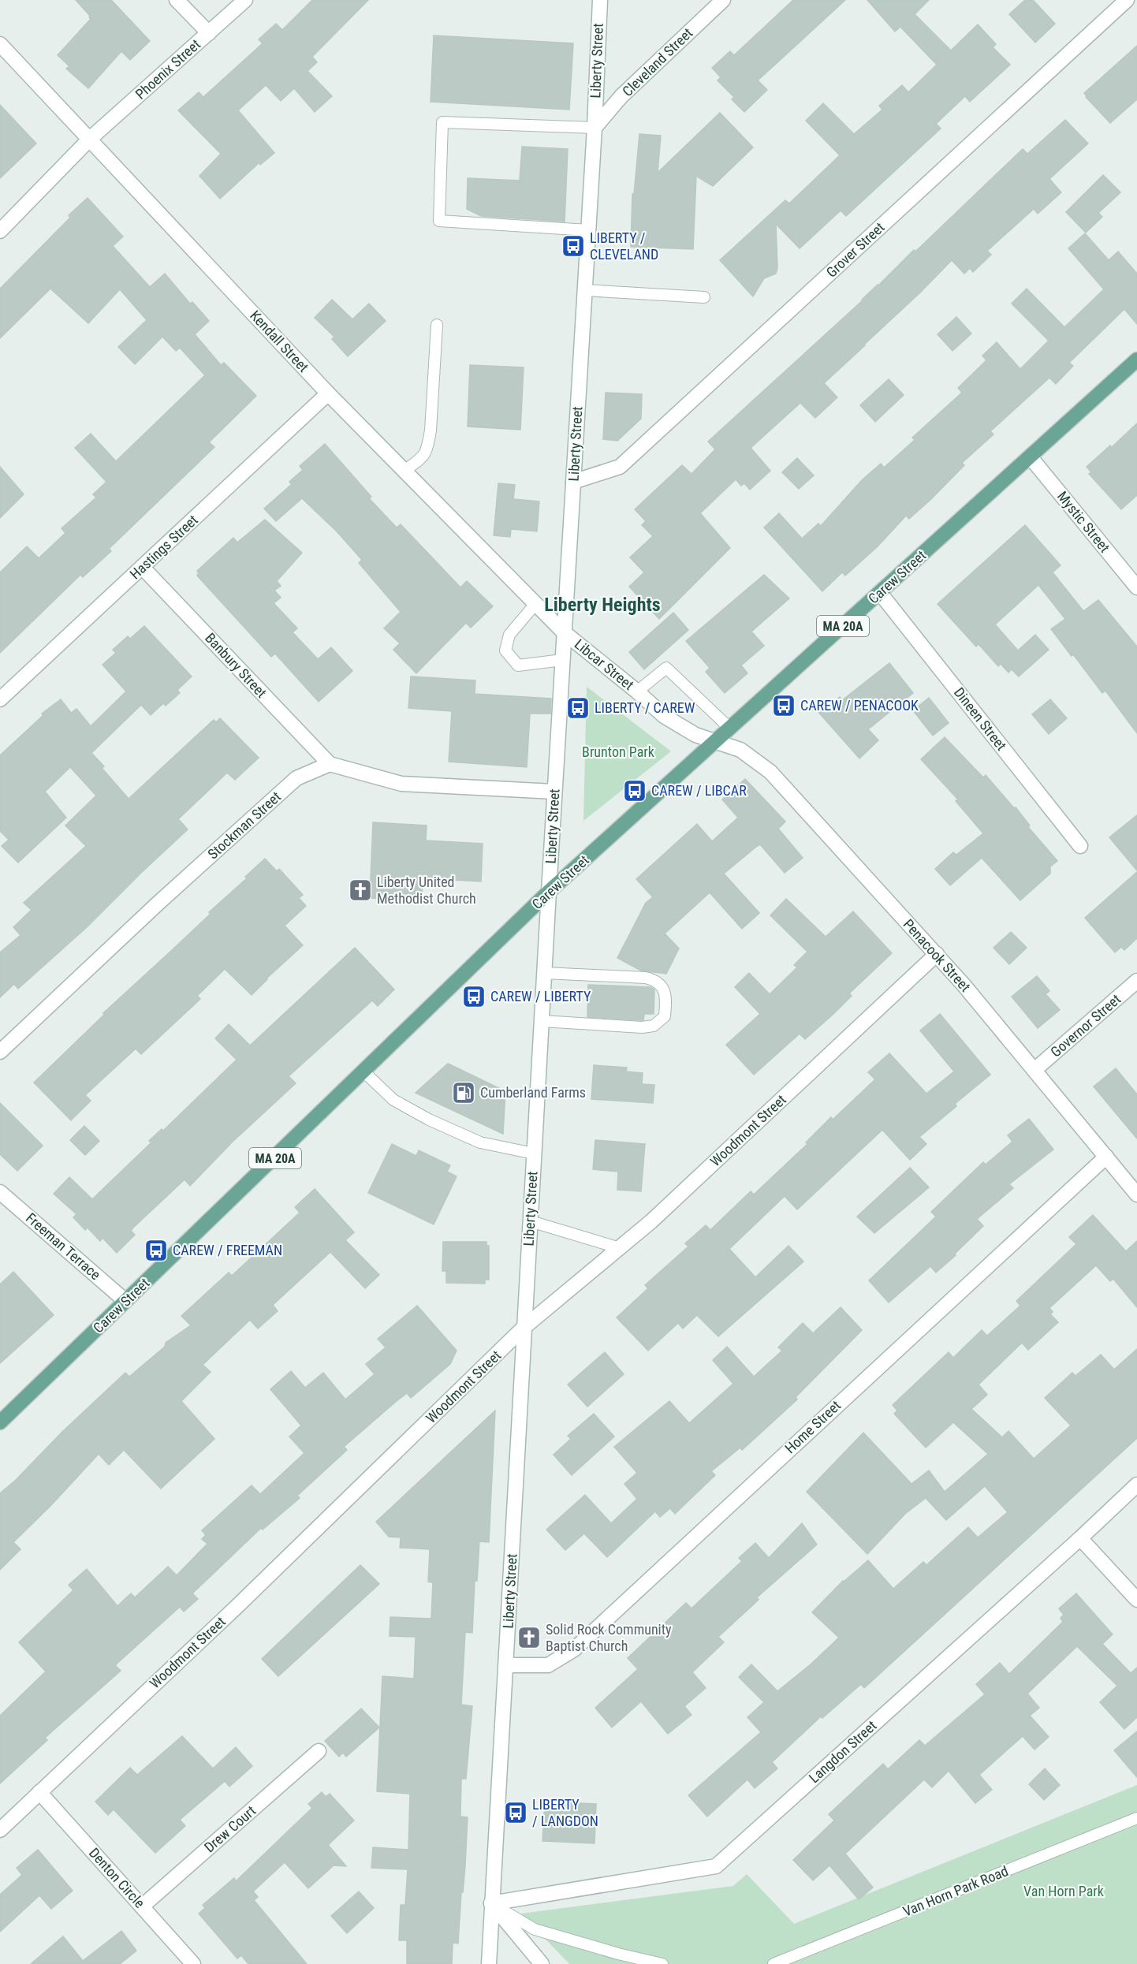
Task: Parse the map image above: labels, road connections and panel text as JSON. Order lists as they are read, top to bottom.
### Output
{
  "streets": {
    "main road": ["Carew Street", "MA 20A"],
    "street": [
      "Liberty Street",
      "Cleveland Street",
      "Phoenix Street",
      "Grover Street",
      "Kendall Street",
      "Mystic Street",
      "Hastings Street",
      "Libcar Street",
      "Banbury Street",
      "Dineen Street",
      "Stockman Street",
      "Penacook Street",
      "Governor Street",
      "Woodmont Street",
      "Freeman Terrace",
      "Home Street",
      "Langdon Street",
      "Drew Court",
      "Denton Circle"
    ],
    "lane": ["Van Horn Park Road"]
  },
  "crossings": [
    ["Liberty Street", "Cleveland Street"],
    ["Liberty Street", "Grover Street"],
    ["Liberty Street", "Kendall Street"],
    ["Liberty Street", "Carew Street"],
    ["Liberty Street", "Libcar Street"],
    ["Liberty Street", "Woodmont Street"],
    ["Liberty Street", "Home Street"],
    ["Liberty Street", "Langdon Street"],
    ["Phoenix Street", "Kendall Street"],
    ["Kendall Street", "Hastings Street"],
    ["Kendall Street", "Libcar Street"],
    ["Mystic Street", "Carew Street"],
    ["Hastings Street", "Banbury Street"],
    ["Carew Street", "Libcar Street"],
    ["Carew Street", "Dineen Street"],
    ["Carew Street", "Penacook Street"],
    ["Carew Street", "Freeman Terrace"],
    ["Libcar Street", "Penacook Street"],
    ["Banbury Street", "Stockman Street"],
    ["Penacook Street", "Governor Street"],
    ["Penacook Street", "Woodmont Street"],
    ["Penacook Street", "Home Street"],
    ["Woodmont Street", "Denton Circle"],
    ["Drew Court", "Denton Circle"]
  ],
  "districts": ["Liberty Heights"],
  "parks": ["Brunton Park", "Van Horn Park"],
  "places": {
    "bus stop": [
      "LIBERTY / CLEVELAND",
      "CAREW / PENACOOK",
      "LIBERTY / CAREW",
      "CAREW / LIBCAR",
      "CAREW / LIBERTY",
      "CAREW / FREEMAN",
      "LIBERTY / LANGDON"
    ],
    "church": ["Liberty United Methodist Church", "Solid Rock Community Baptist Church"],
    "fuel station": ["Cumberland Farms"]
  }
}
